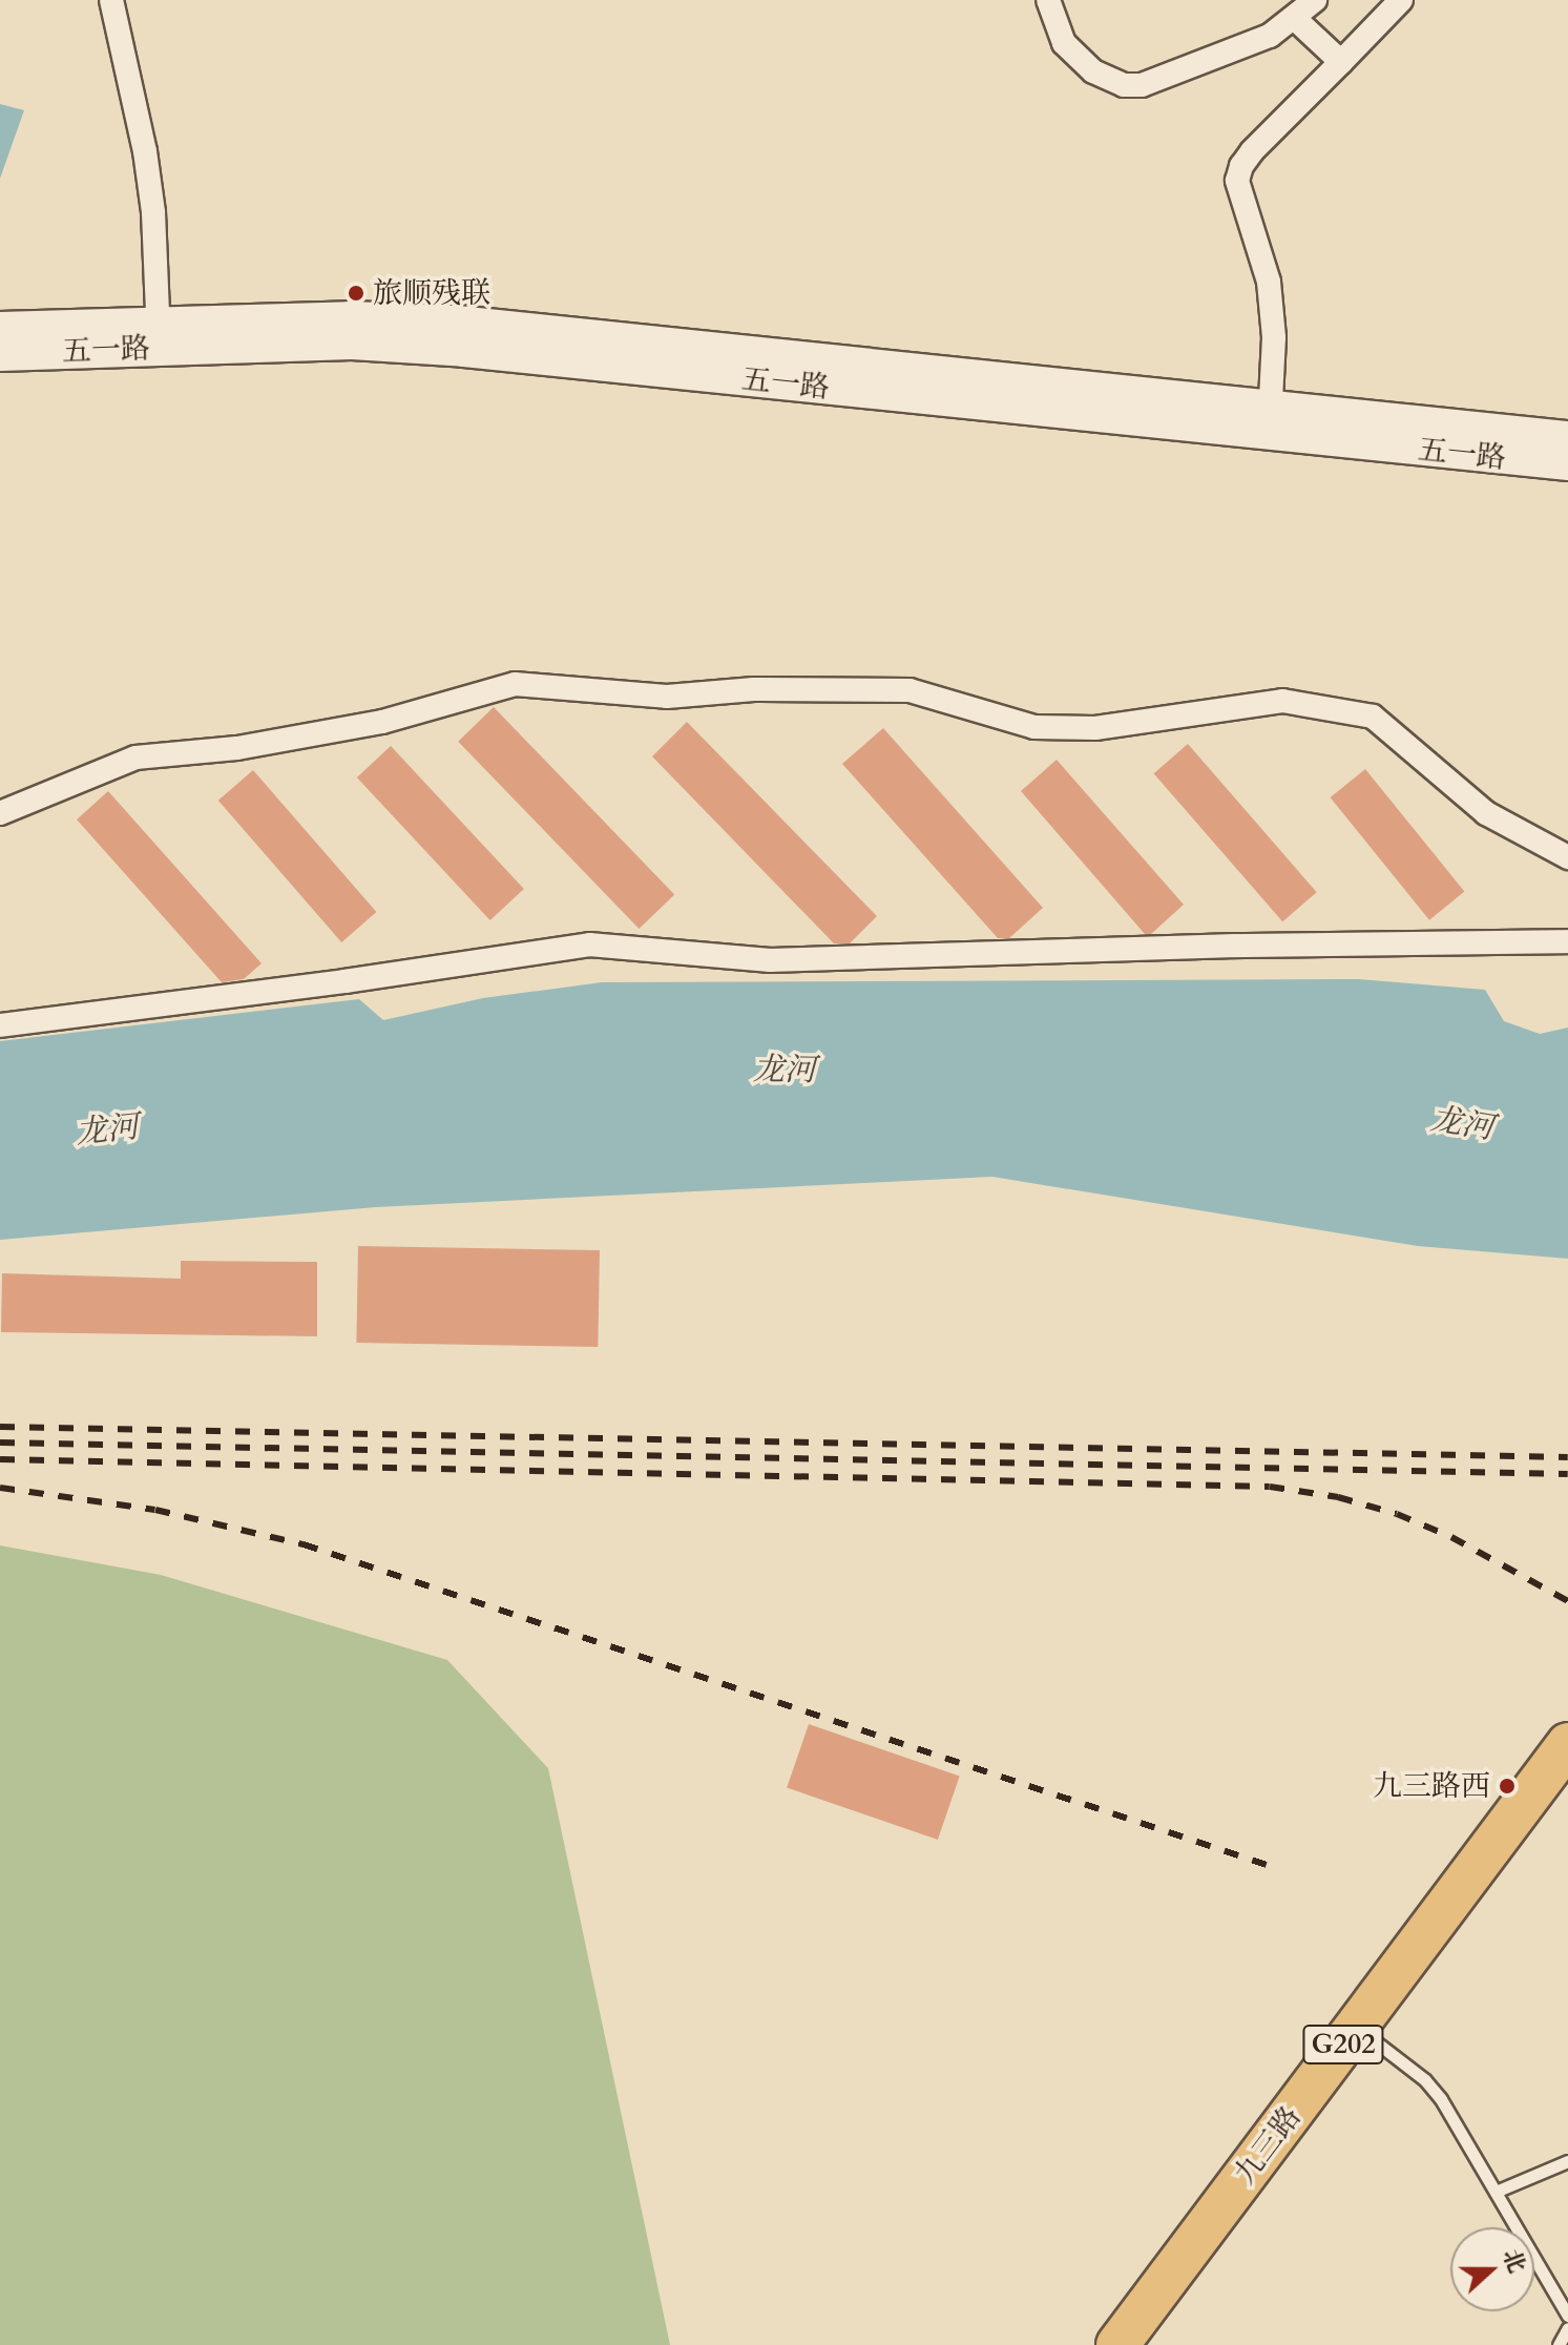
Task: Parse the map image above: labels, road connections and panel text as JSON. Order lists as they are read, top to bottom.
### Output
{
  "streets": {
    "highway": ["G202", "九三路"],
    "main road": ["五一路"]
  },
  "water": ["龙河"],
  "places": ["旅顺残联", "九三路西"],
  "north": "right"
}
